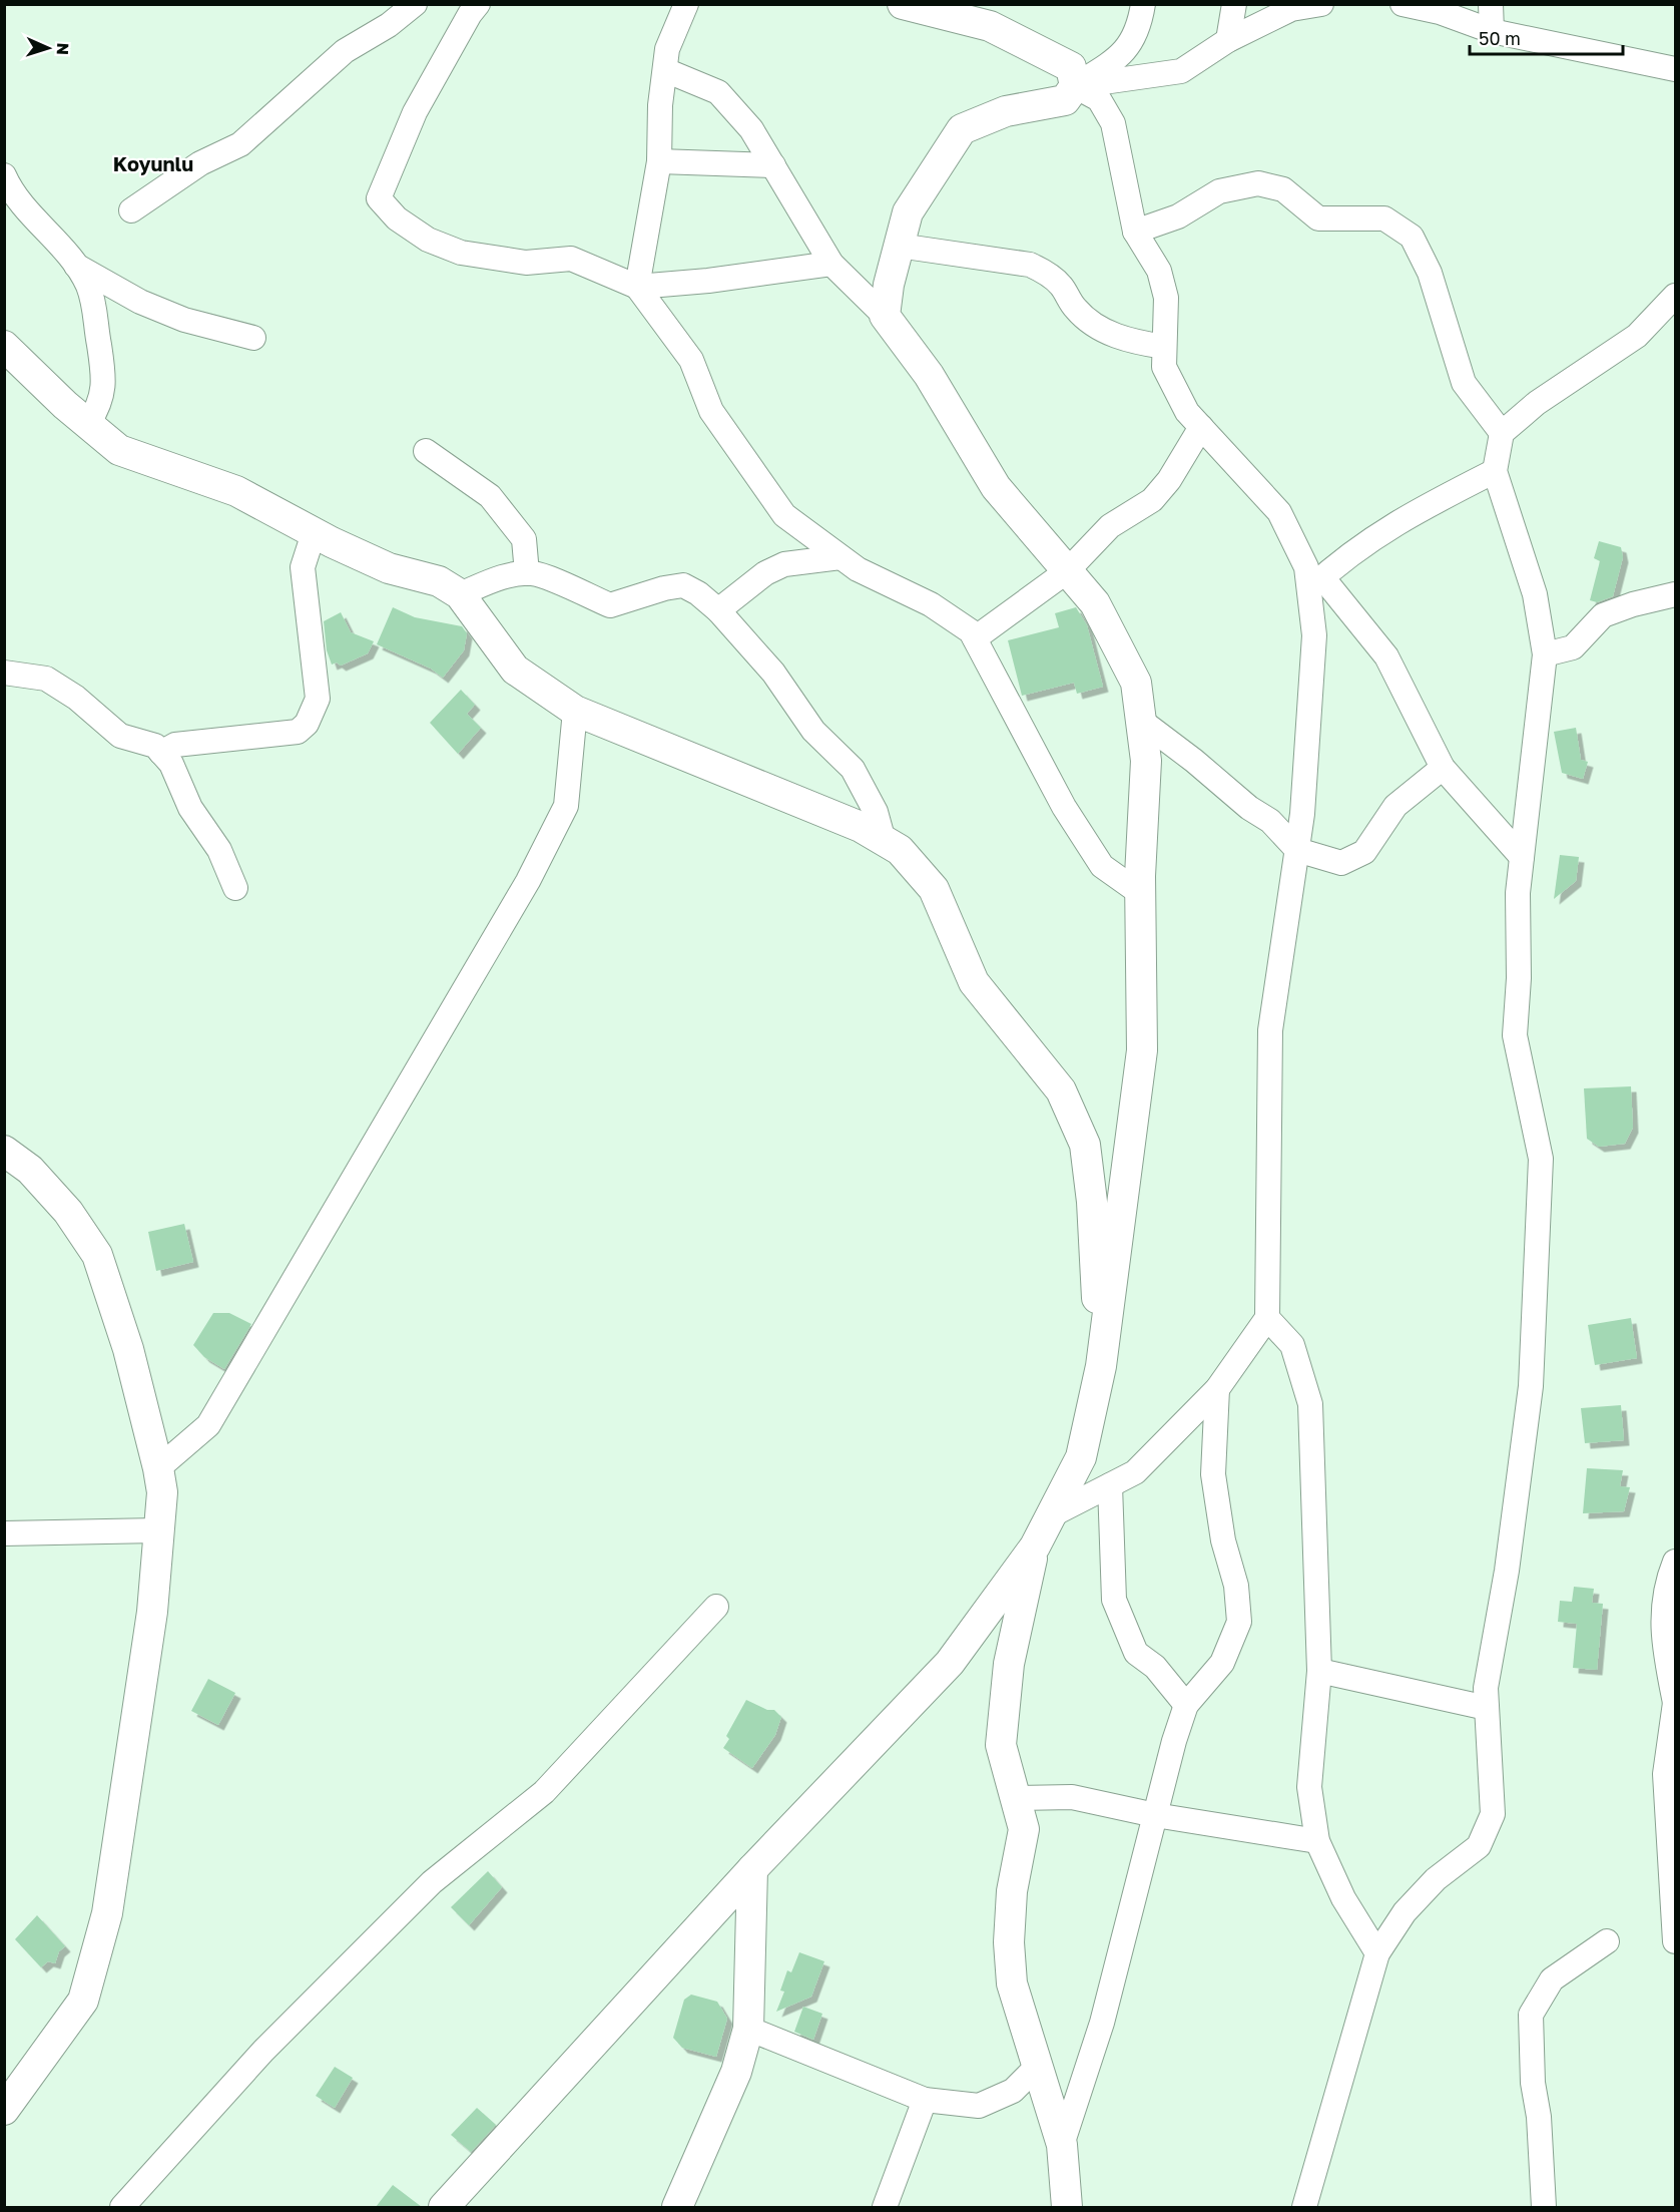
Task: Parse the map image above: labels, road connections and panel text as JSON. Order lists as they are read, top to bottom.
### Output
{
  "districts": ["Koyunlu"],
  "scale_bar": "50 m",
  "north": "right"
}
